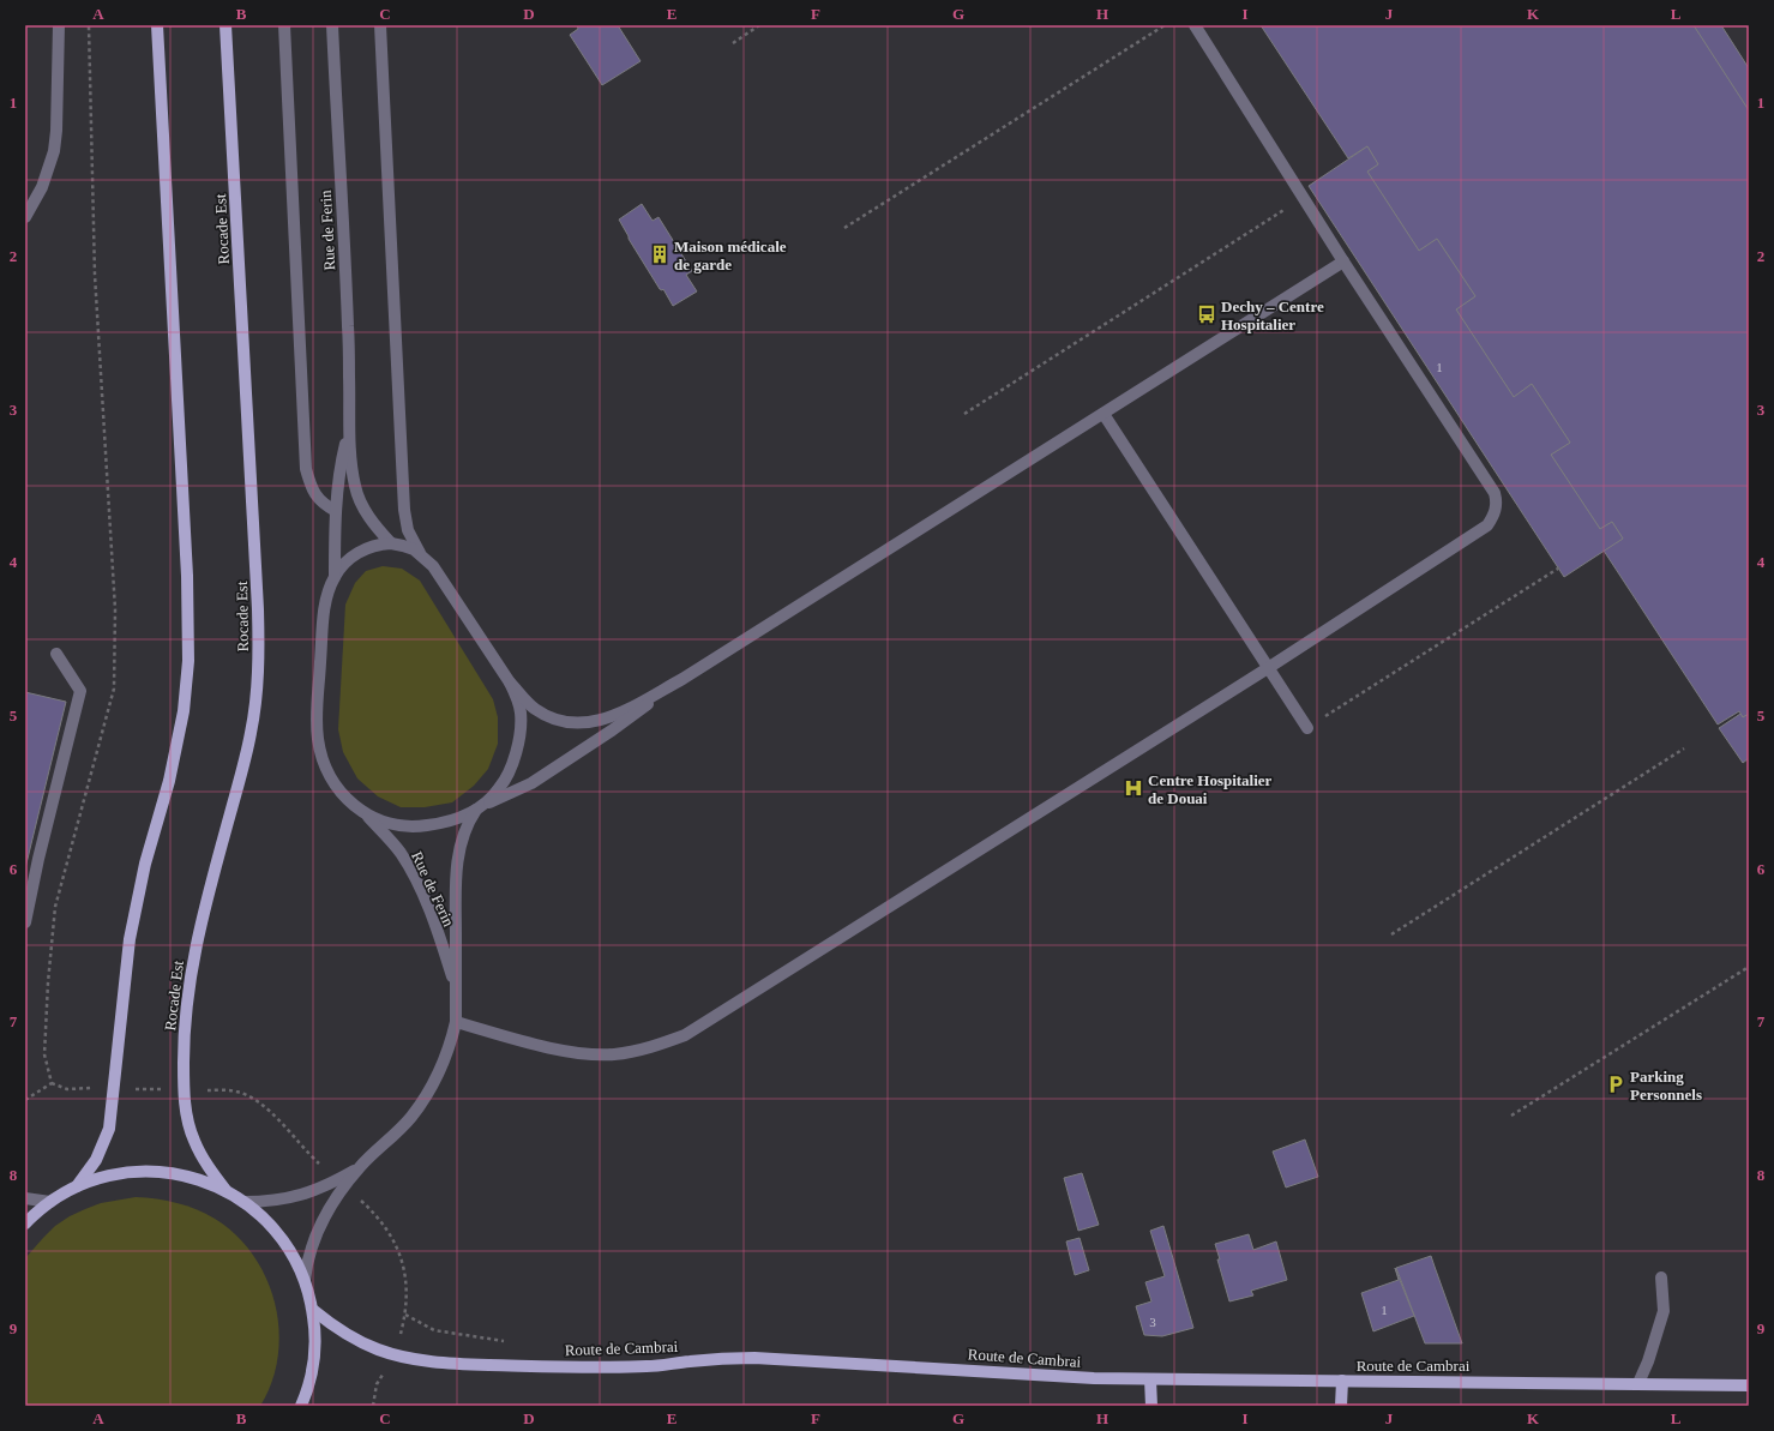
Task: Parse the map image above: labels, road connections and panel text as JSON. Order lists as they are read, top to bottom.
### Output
{
  "streets": {
    "main road": ["Rocade Est", "Route de Cambrai"],
    "street": ["Rue de Ferin"]
  },
  "places": {
    "building": ["Maison médicale de garde"],
    "bus stop": ["Dechy – Centre Hospitalier"],
    "hospital": ["Centre Hospitalier de Douai"],
    "parking": ["Parking Personnels"]
  },
  "house_numbers": ["1", "1", "3"],
  "grid": {
    "columns": [
      "A",
      "B",
      "C",
      "D",
      "E",
      "F",
      "G",
      "H",
      "I",
      "J",
      "K",
      "L"
    ],
    "rows": [
      "1",
      "2",
      "3",
      "4",
      "5",
      "6",
      "7",
      "8",
      "9"
    ]
  }
}
